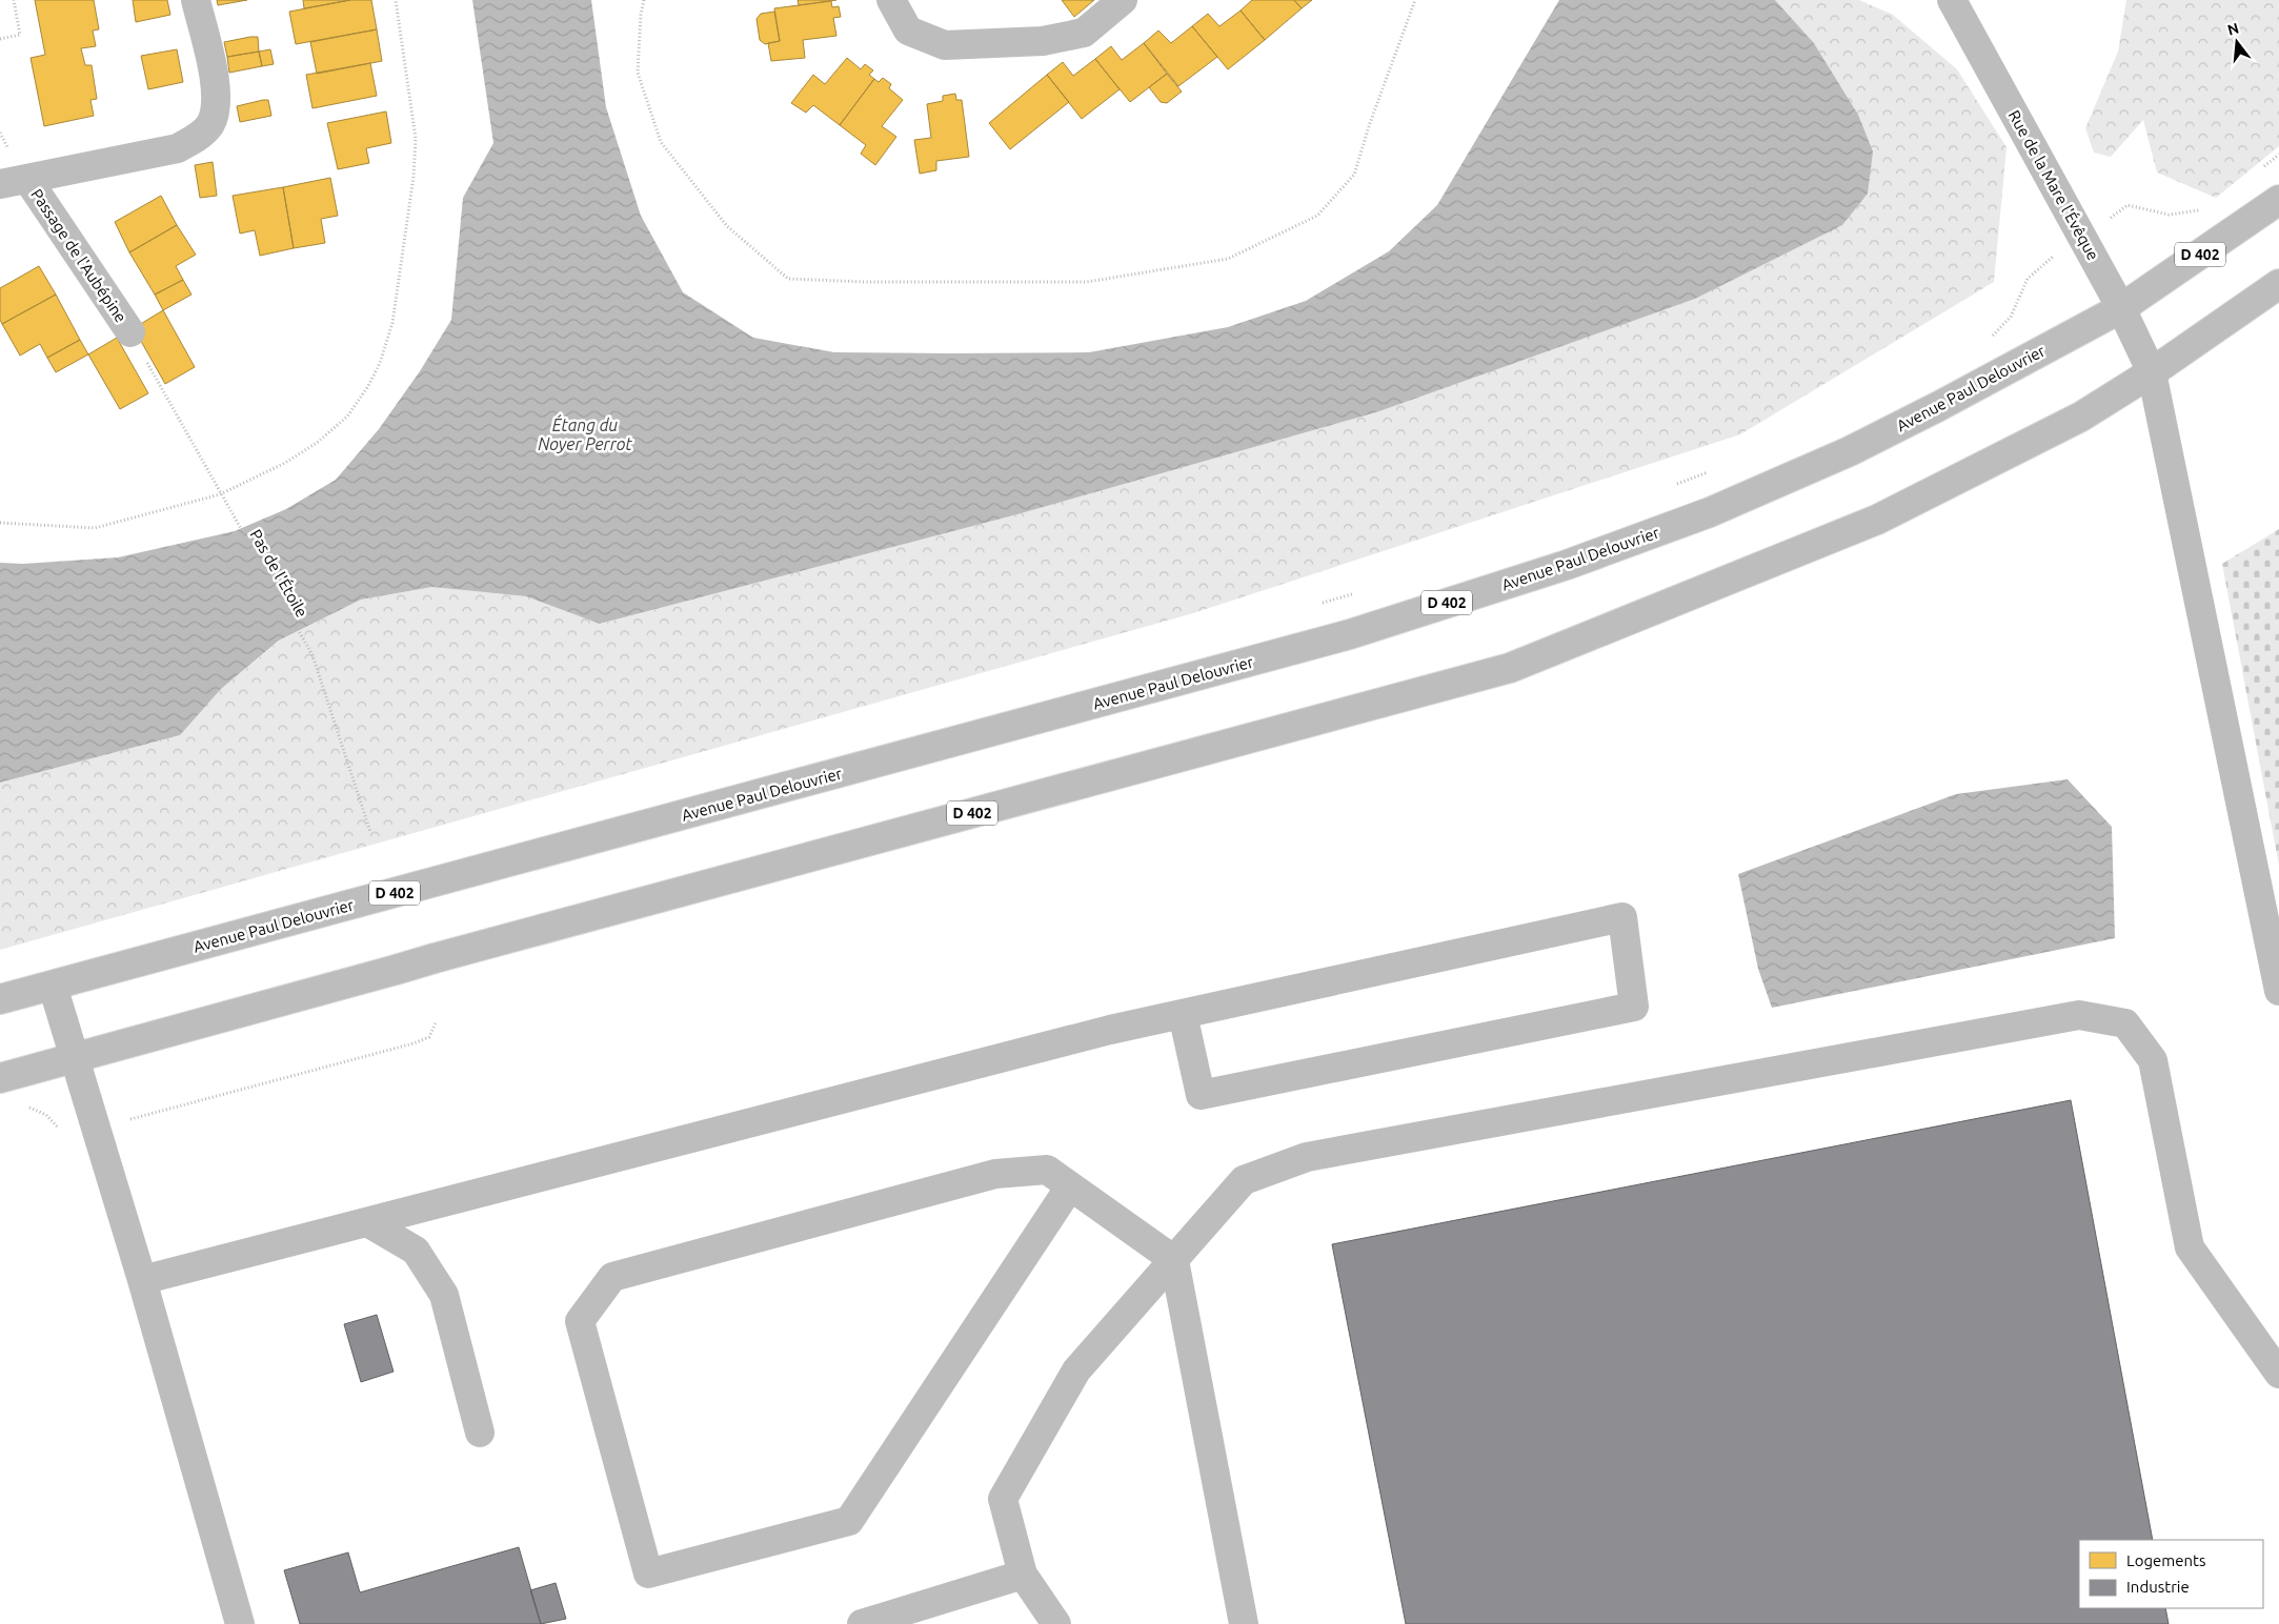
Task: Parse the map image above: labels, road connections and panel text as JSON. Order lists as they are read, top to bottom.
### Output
{
  "streets": {
    "main road": [
      "Rue de la Mare l'Évêque",
      "D 402",
      "Passage de l'Aubépine",
      "Avenue Paul Delouvrier"
    ],
    "path": ["Pas de l'Étoile"]
  },
  "crossings": [
    ["Rue de la Mare l'Évêque", "D 402"],
    ["Rue de la Mare l'Évêque", "Avenue Paul Delouvrier"],
    ["Passage de l'Aubépine", "Pas de l'Étoile"]
  ],
  "water": ["Étang du Noyer Perrot"],
  "legend": ["Logements", "Industrie"],
  "north": "top"
}
